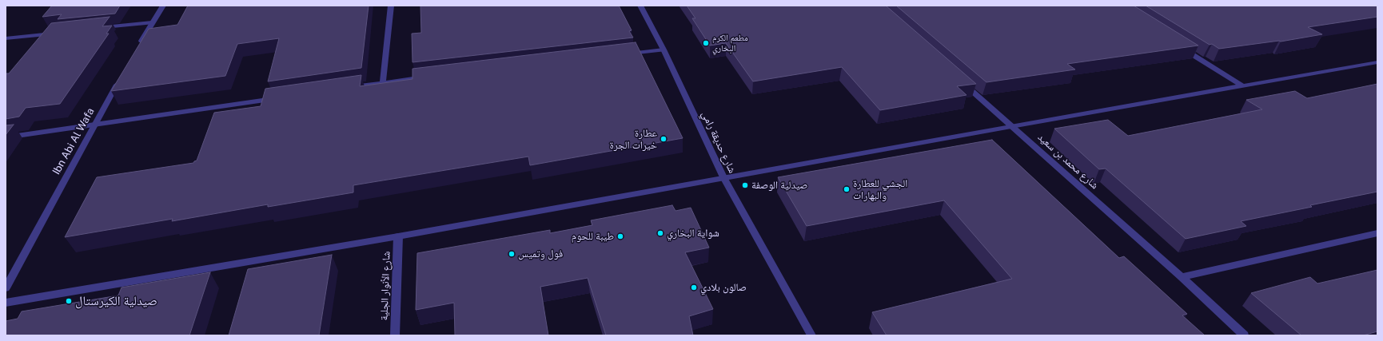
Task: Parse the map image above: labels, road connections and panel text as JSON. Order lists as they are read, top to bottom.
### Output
{
  "streets": {
    "street": [
      "Ibn Abi Al Wafa",
      "شارع حديقة رامي",
      "شارع محمد بن سعيد",
      "شارع الأنوار الجلية"
    ]
  },
  "places": [
    "مطعم الكرم البخاري",
    "عطارة خيرات الجرة",
    "صيدلية الوصفة",
    "الجشي للعطارة والبهارات",
    "شواية البخاري",
    "طيبة للحوم",
    "فول وتميس",
    "صالون بلادي",
    "صيدلية الكيرستال"
  ]
}
